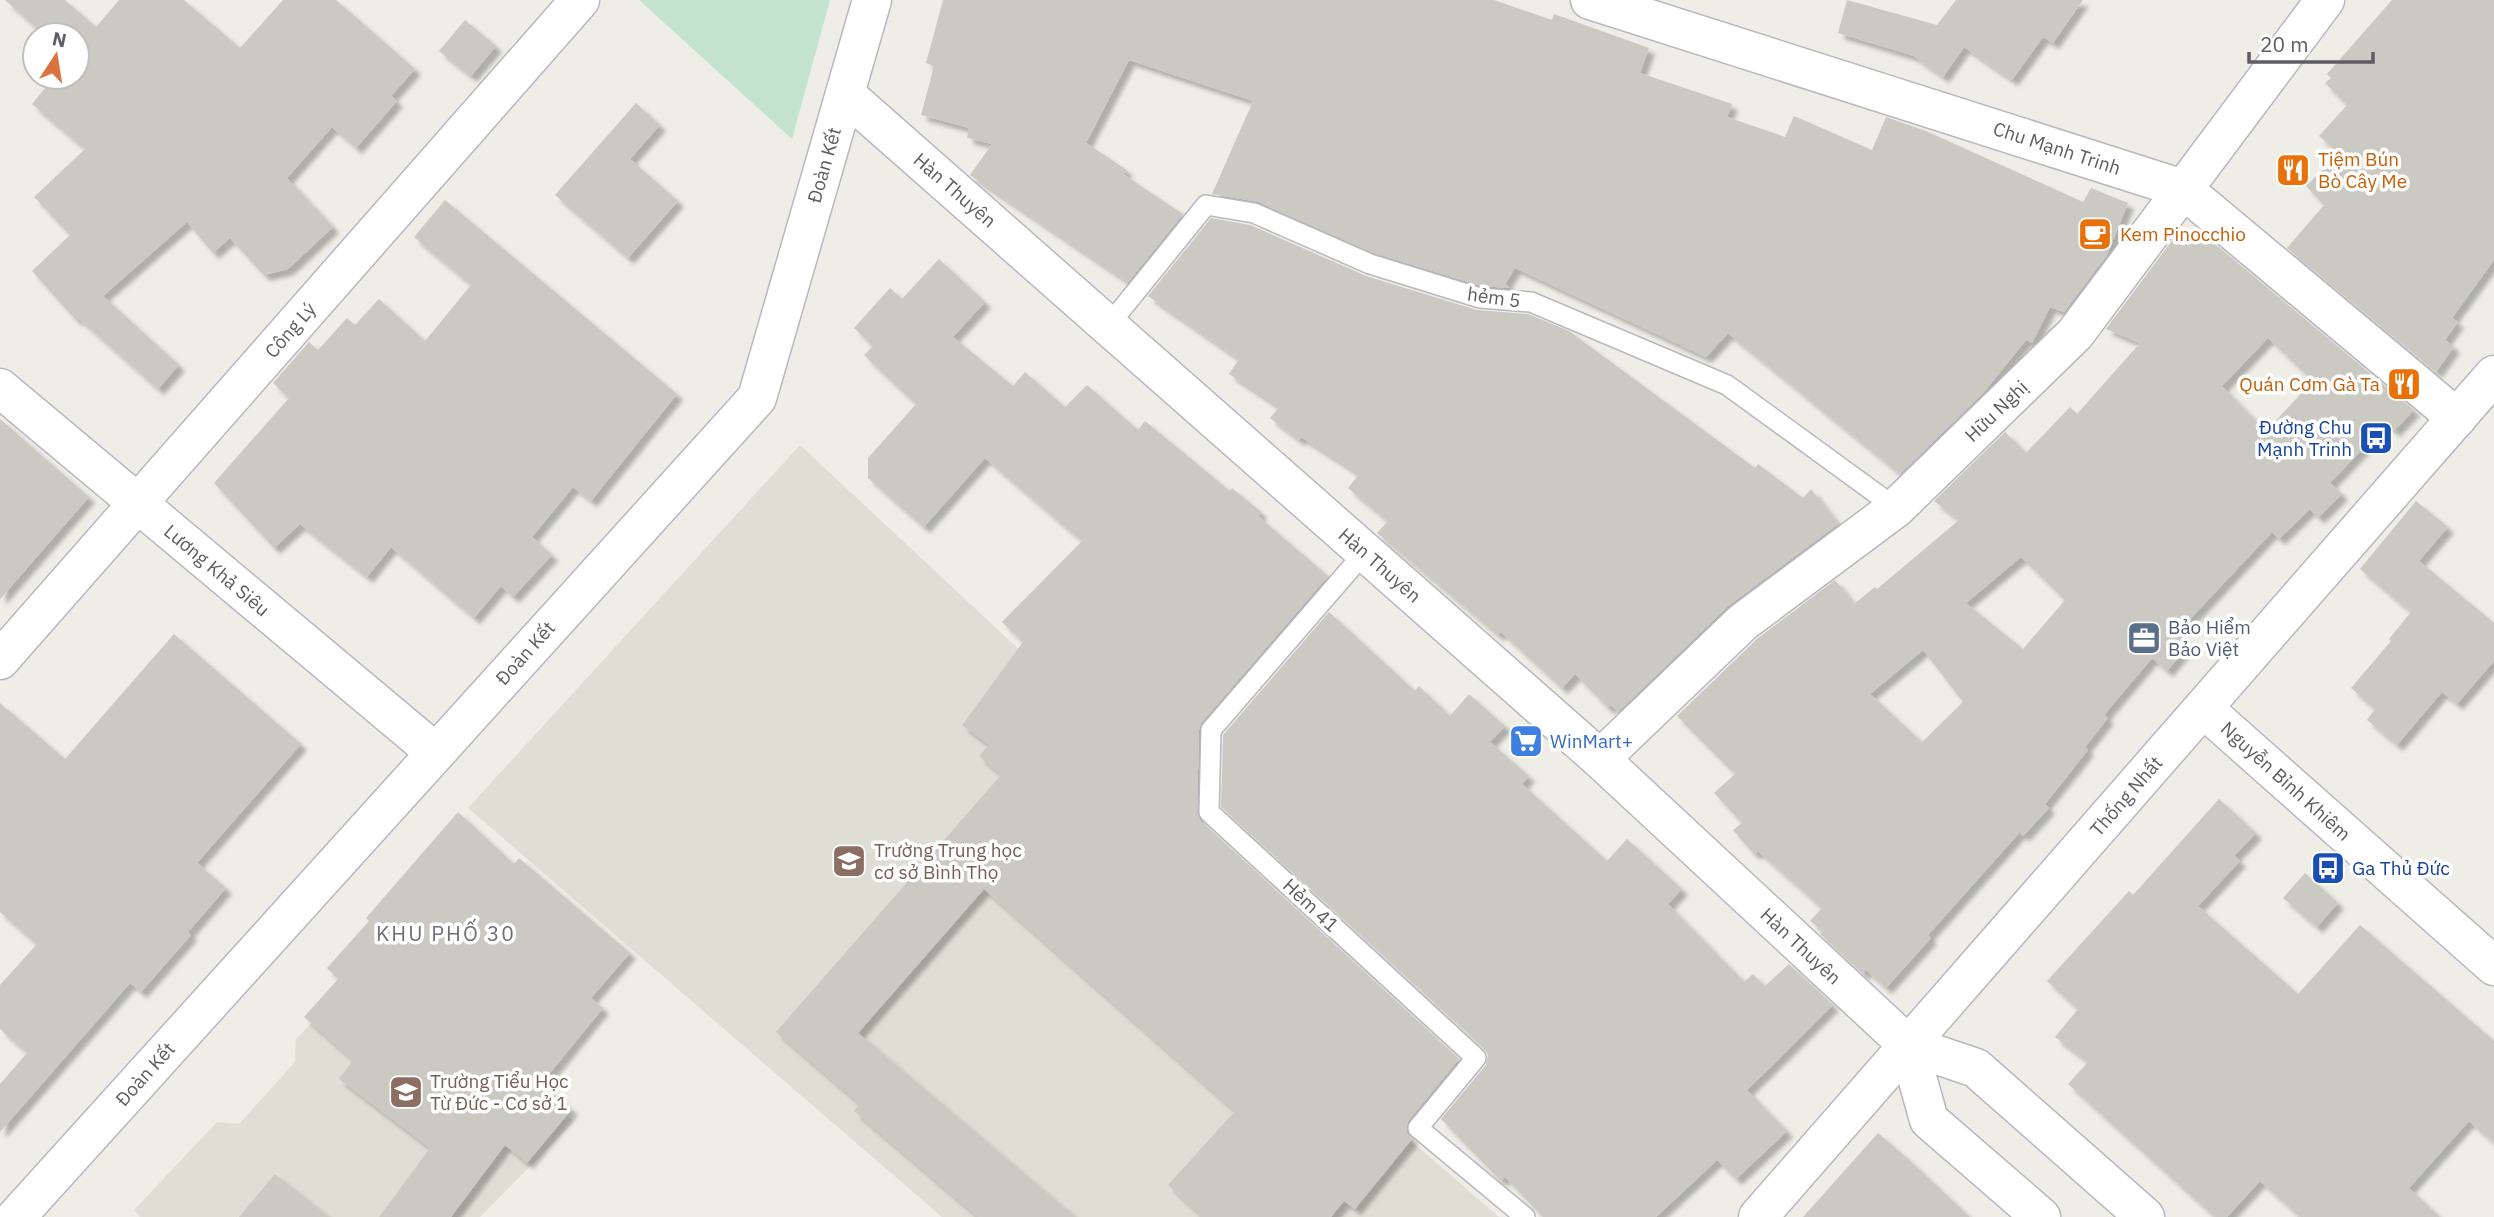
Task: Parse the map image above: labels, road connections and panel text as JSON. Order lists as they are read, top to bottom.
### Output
{
  "streets": {
    "street": [
      "Chu Mạnh Trinh",
      "Đoàn Kết",
      "Hàn Thuyên",
      "Công Lý",
      "Hữu Nghị",
      "Lương Khả Siêu",
      "Nguyễn Bỉnh Khiêm",
      "Thống Nhất"
    ],
    "lane": ["hẻm 5", "Hẻm 41"]
  },
  "crossings": [
    ["Chu Mạnh Trinh", "Hữu Nghị"],
    ["Chu Mạnh Trinh", "Thống Nhất"],
    ["Đoàn Kết", "Hàn Thuyên"],
    ["Đoàn Kết", "Lương Khả Siêu"],
    ["Hàn Thuyên", "hẻm 5"],
    ["Hàn Thuyên", "Hữu Nghị"],
    ["Hàn Thuyên", "Thống Nhất"],
    ["Hàn Thuyên", "Hẻm 41"],
    ["hẻm 5", "Hữu Nghị"],
    ["Công Lý", "Lương Khả Siêu"],
    ["Nguyễn Bỉnh Khiêm", "Thống Nhất"]
  ],
  "districts": ["KHU PHỐ 30"],
  "places": {
    "restaurant": ["Tiệm Bún Bò Cây Me", "Quán Cơm Gà Ta"],
    "cafe": ["Kem Pinocchio"],
    "bus stop": ["Đường Chu Mạnh Trinh", "Ga Thủ Đức"],
    "office": ["Bảo Hiểm Bảo Việt"],
    "supermarket": ["WinMart+"],
    "school or university": ["Trường Trung học cơ sở Bình Thọ", "Trường Tiểu Học Từ Đức - Cơ sở 1"]
  },
  "scale_bar": "20 m",
  "north": "top"
}
